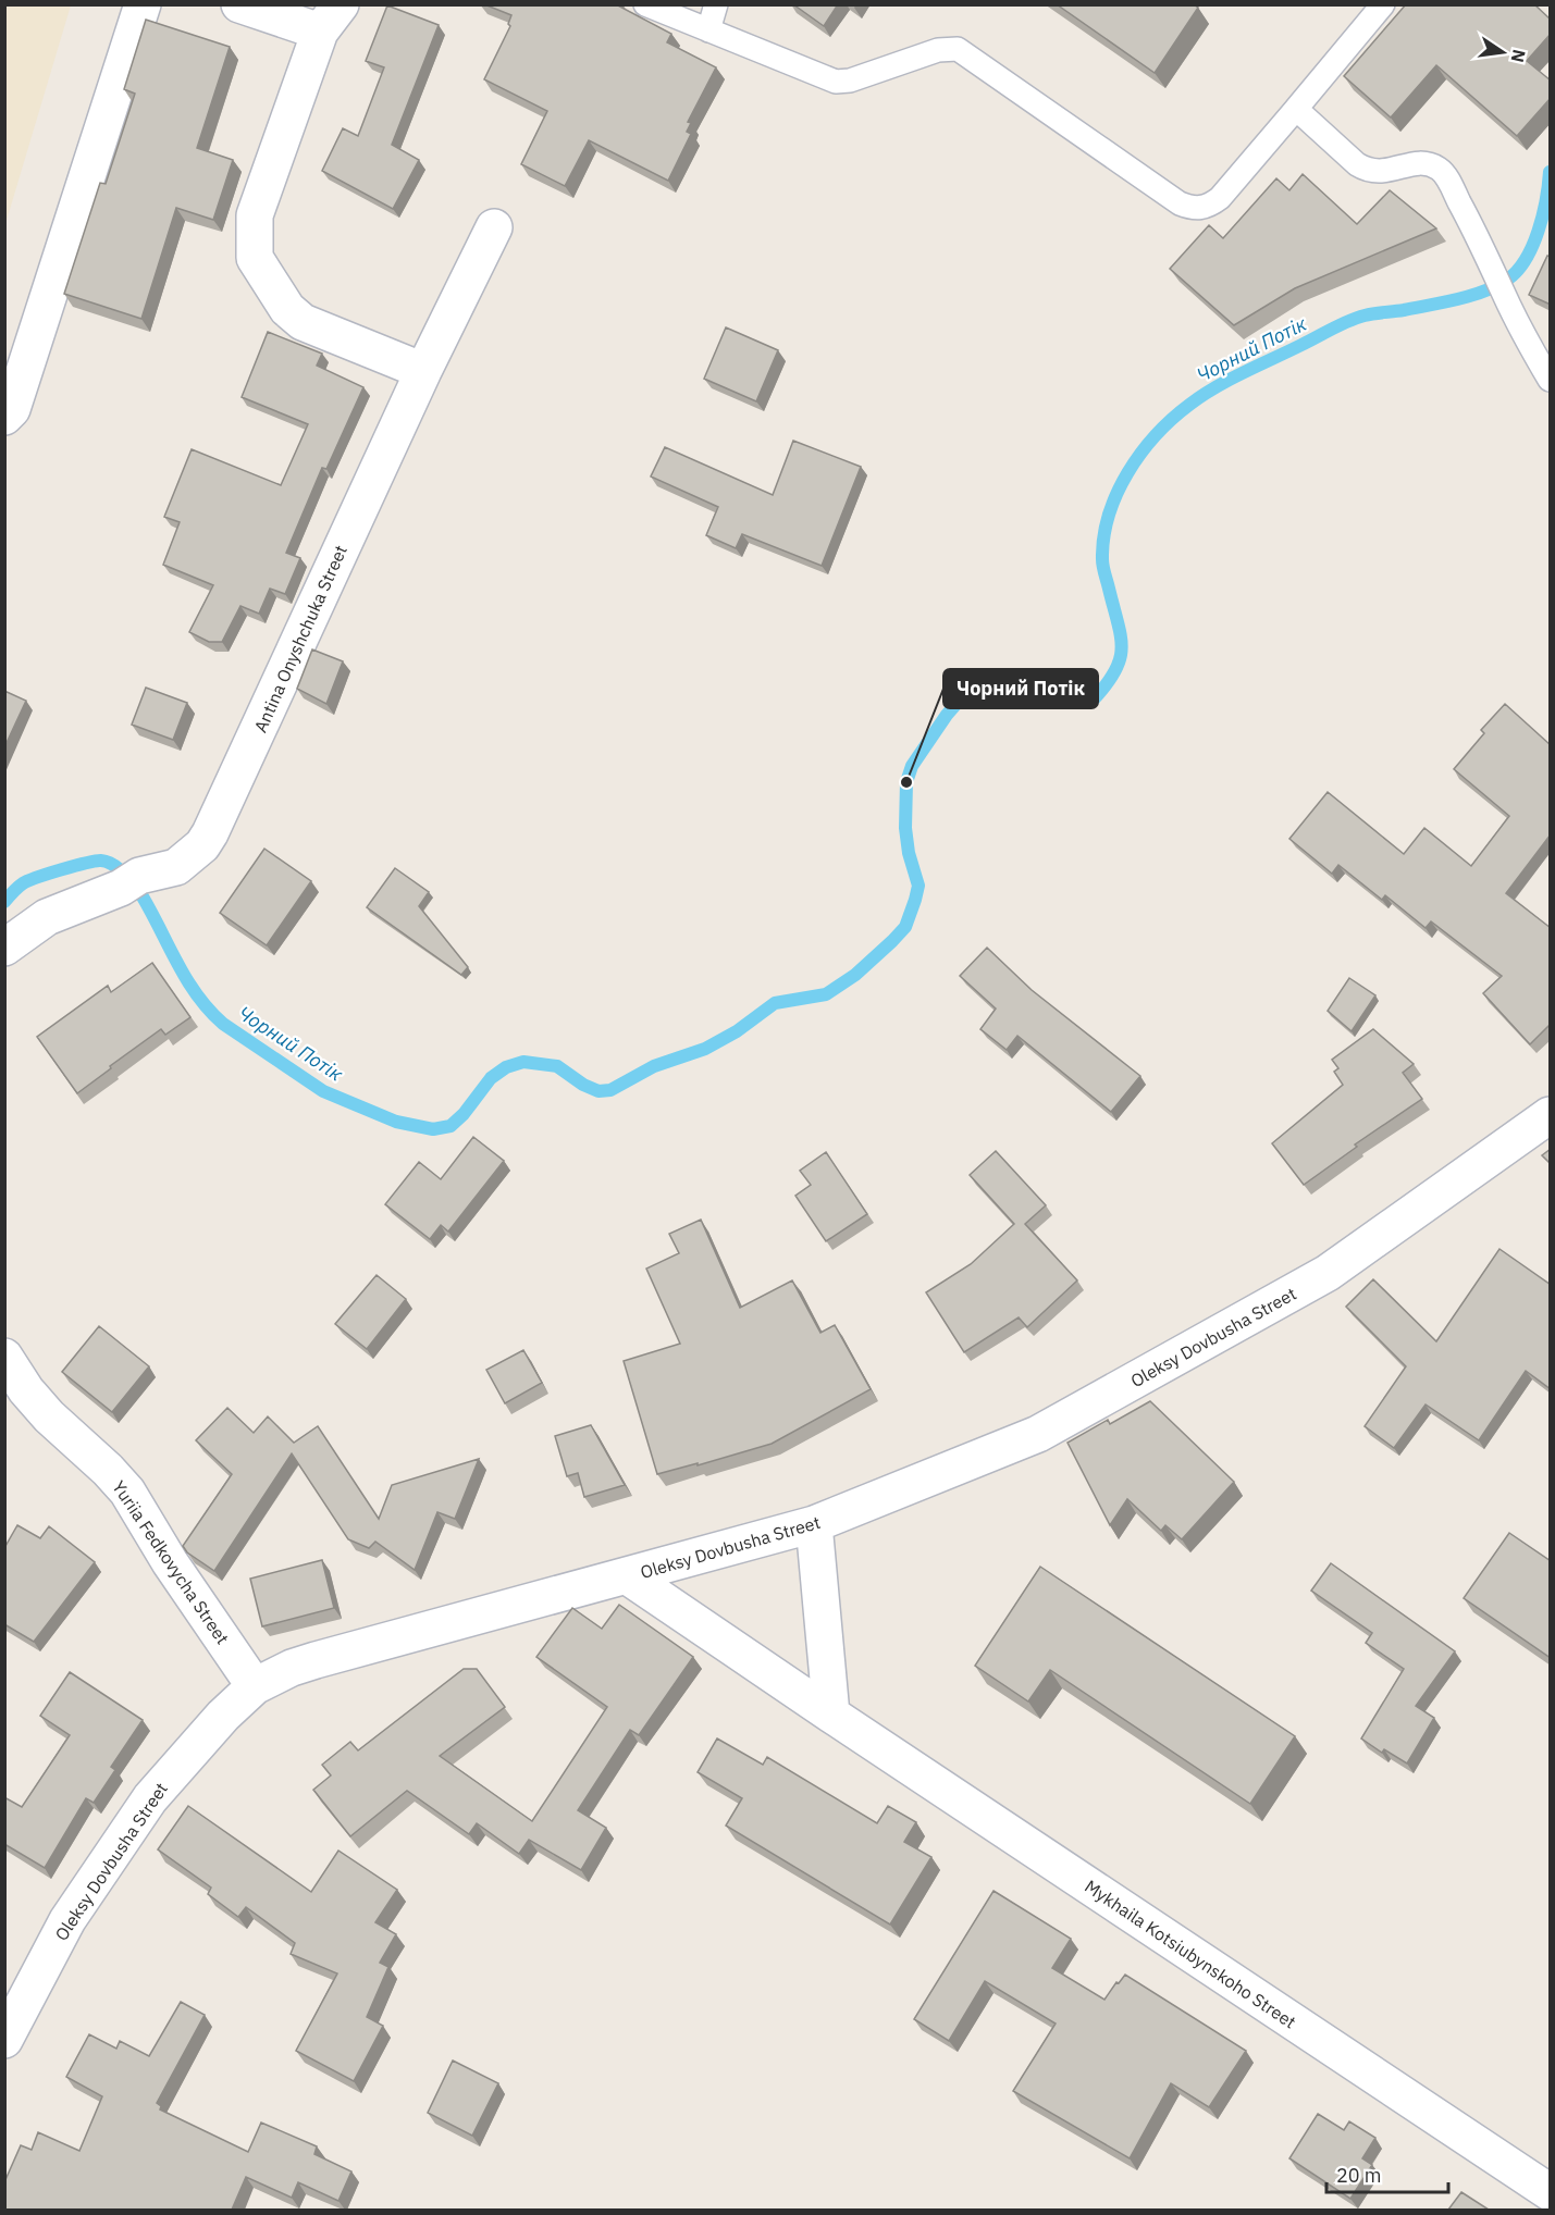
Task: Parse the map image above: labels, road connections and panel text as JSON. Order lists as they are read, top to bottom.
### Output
{
  "streets": {
    "street": [
      "Antina Onyshchuka Street",
      "Oleksy Dovbusha Street",
      "Yuriia Fedkovycha Street",
      "Mykhaila Kotsiubynskoho Street"
    ]
  },
  "crossings": [
    ["Oleksy Dovbusha Street", "Yuriia Fedkovycha Street"],
    ["Oleksy Dovbusha Street", "Mykhaila Kotsiubynskoho Street"]
  ],
  "water": ["Чорний Потік"],
  "places": ["Чорний Потік"],
  "scale_bar": "20 m",
  "north": "right"
}
